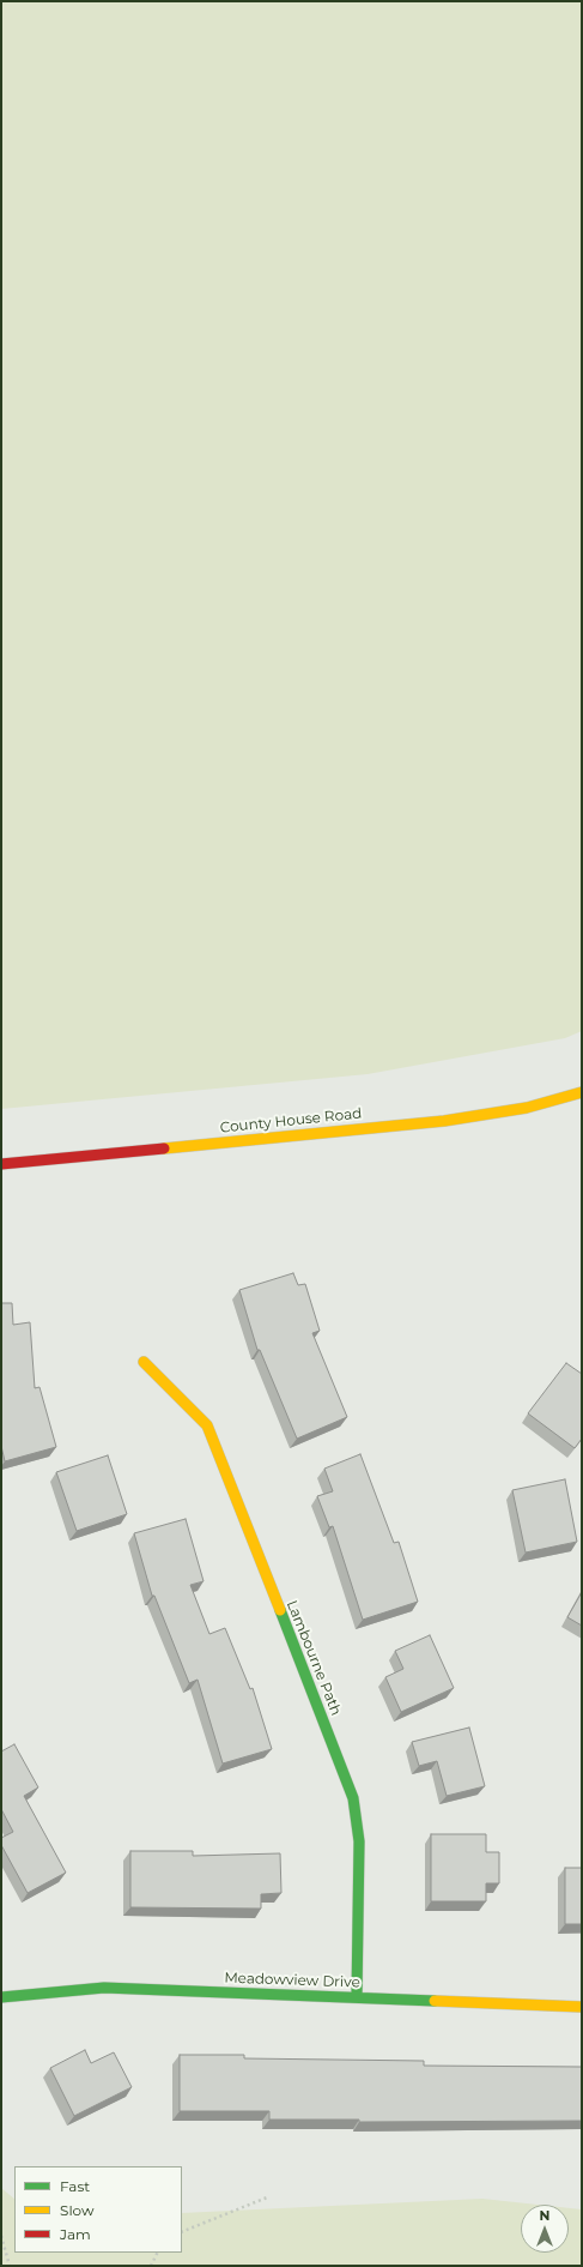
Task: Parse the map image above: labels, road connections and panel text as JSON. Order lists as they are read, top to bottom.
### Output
{
  "streets": {
    "street": ["County House Road", "Lambourne Path", "Meadowview Drive"]
  },
  "crossings": [
    ["Lambourne Path", "Meadowview Drive"]
  ],
  "legend": ["Fast", "Slow", "Jam"],
  "north": "top"
}
